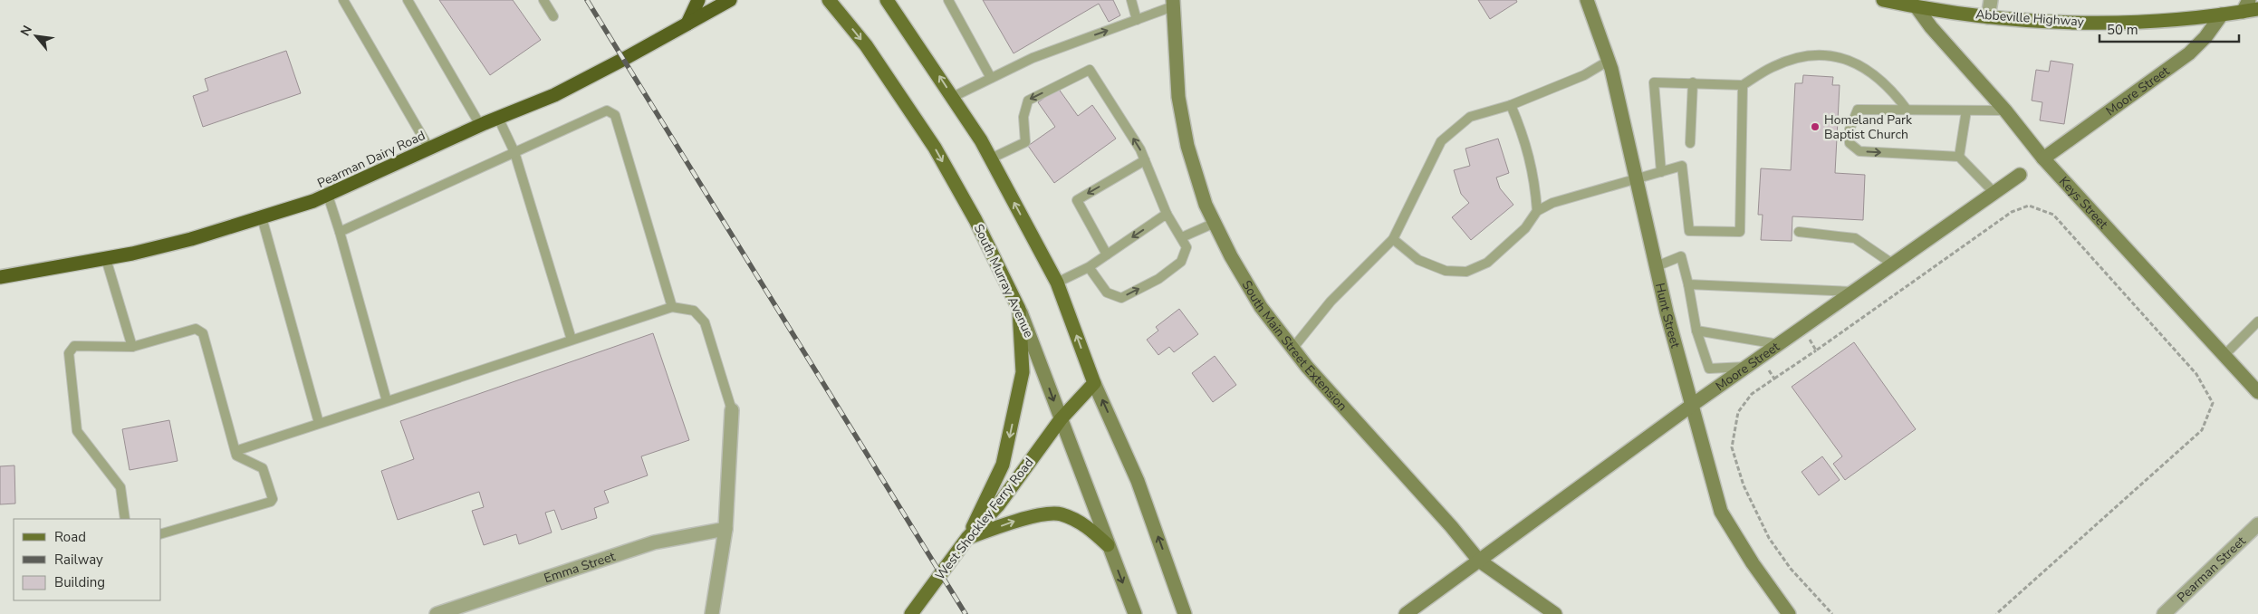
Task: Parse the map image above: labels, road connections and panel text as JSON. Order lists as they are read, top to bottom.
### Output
{
  "streets": {
    "highway": ["Pearman Dairy Road"],
    "main road": ["Abbeville Highway", "South Murray Avenue", "West Shockley Ferry Road"],
    "street": [
      "Moore Street",
      "Keys Street",
      "Hunt Street",
      "South Main Street Extension",
      "Emma Street",
      "Pearman Street"
    ]
  },
  "crossings": [
    ["Abbeville Highway", "Moore Street"],
    ["Abbeville Highway", "Keys Street"],
    ["Moore Street", "Keys Street"],
    ["Moore Street", "Hunt Street"],
    ["Moore Street", "South Main Street Extension"],
    ["South Murray Avenue", "West Shockley Ferry Road"]
  ],
  "places": ["Homeland Park Baptist Church"],
  "legend": ["Road", "Railway", "Building"],
  "scale_bar": "50 m",
  "north": "top left"
}
